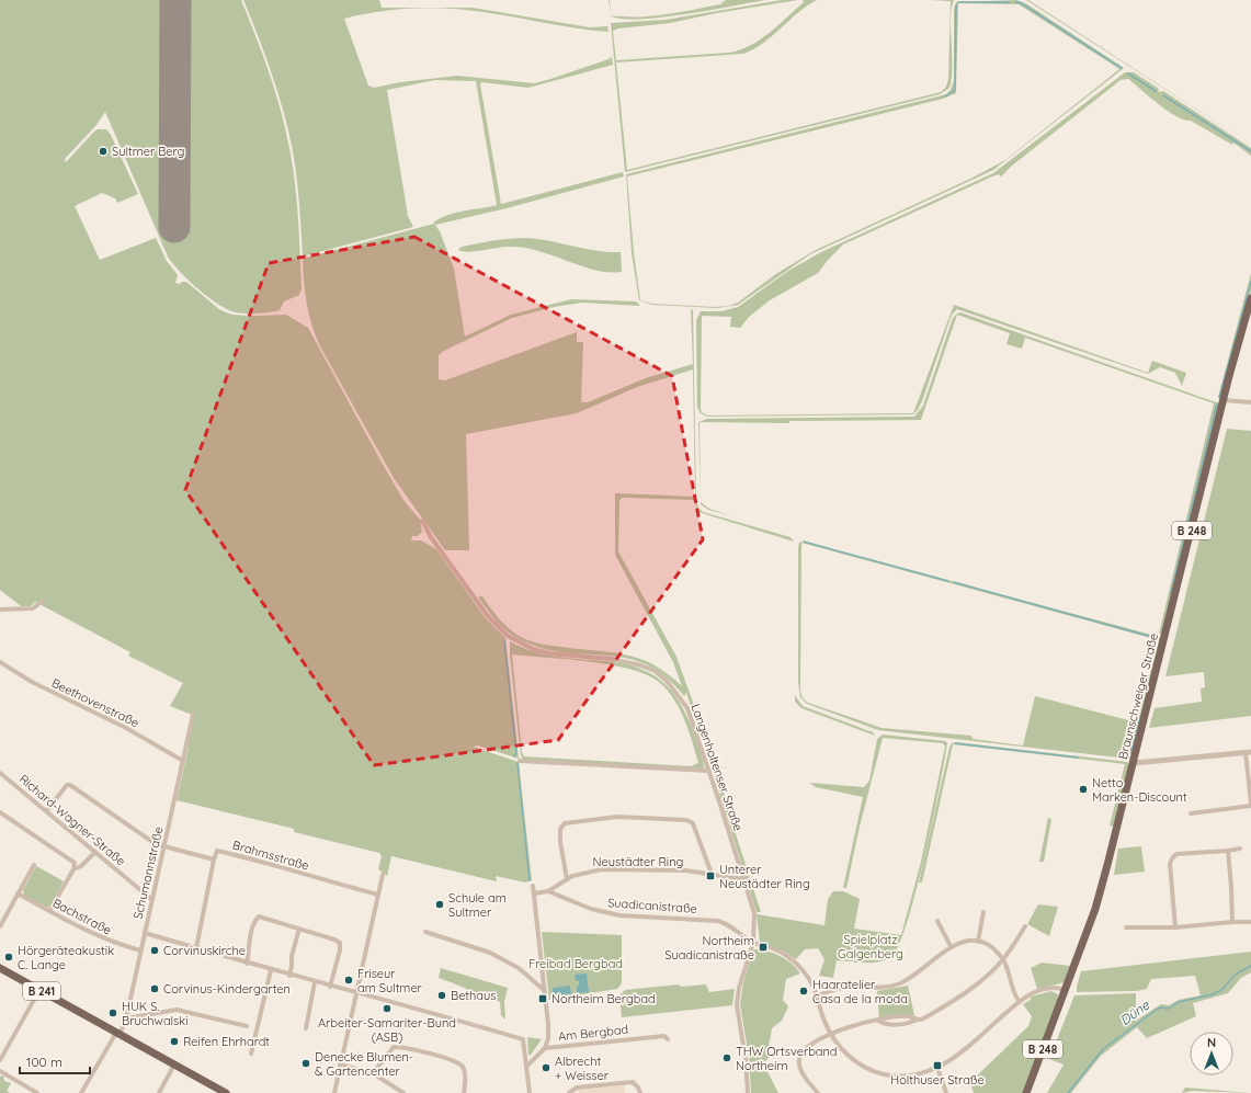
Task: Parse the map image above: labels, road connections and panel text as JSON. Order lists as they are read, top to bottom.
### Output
{
  "streets": {
    "main road": ["B 248", "Braunschweiger Straße", "B 241"],
    "street": [
      "Beethovenstraße",
      "Langenholtenser Straße",
      "Richard-Wagner-Straße",
      "Brahmsstraße",
      "Neustädter Ring",
      "Schumannstraße",
      "Suadicanistraße",
      "Bachstraße",
      "Am Bergbad"
    ]
  },
  "crossings": [
    ["Beethovenstraße", "Schumannstraße"],
    ["Langenholtenser Straße", "Neustädter Ring"],
    ["Langenholtenser Straße", "Suadicanistraße"],
    ["Richard-Wagner-Straße", "Schumannstraße"],
    ["Neustädter Ring", "Suadicanistraße"],
    ["Schumannstraße", "Bachstraße"],
    ["Schumannstraße", "B 241"]
  ],
  "water": ["Düne"],
  "parks": ["Spielplatz Galgenberg", "Freibad Bergbad"],
  "places": {
    "other": [
      "Sultmer Berg",
      "Netto Marken-Discount",
      "Schule am Sultmer",
      "Corvinuskirche",
      "Hörgeräteakustik C. Lange",
      "Friseur am Sultmer",
      "Corvinus-Kindergarten",
      "Haaratelier Casa de la moda",
      "Bethaus",
      "Arbeiter-Samariter-Bund (ASB)",
      "HUK S. Bruchwalski",
      "Reifen Ehrhardt",
      "THW Ortsverband Northeim",
      "Denecke Blumen- & Gartencenter",
      "Albrecht + Weisser"
    ],
    "transit": [
      "Unterer Neustädter Ring",
      "Northeim Suadicanistraße",
      "Northeim Bergbad",
      "Holthuser Straße"
    ]
  },
  "scale_bar": "100 m",
  "north": "top"
}
